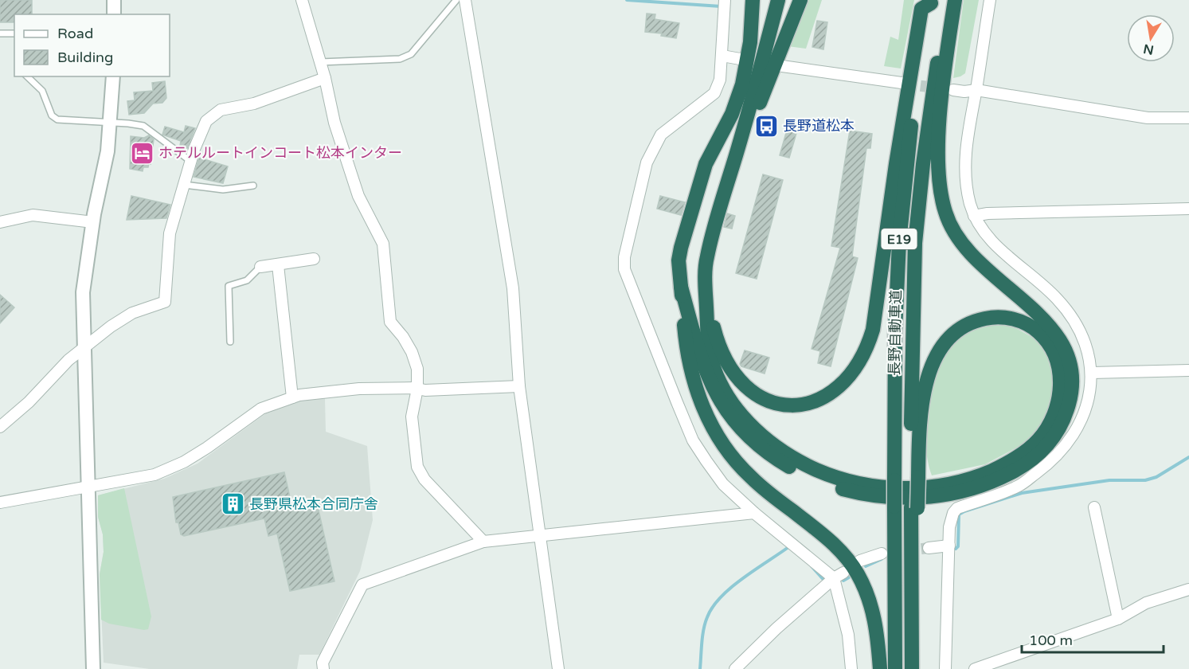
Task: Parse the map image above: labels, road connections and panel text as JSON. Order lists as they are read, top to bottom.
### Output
{
  "streets": {
    "highway": ["E19", "長野自動車道"]
  },
  "places": {
    "bus stop": ["長野道松本"],
    "hotel": ["ホテルルートインコート松本インター"],
    "building": ["長野県松本合同庁舎"]
  },
  "legend": ["Road", "Building"],
  "scale_bar": "100 m",
  "north": "bottom"
}
